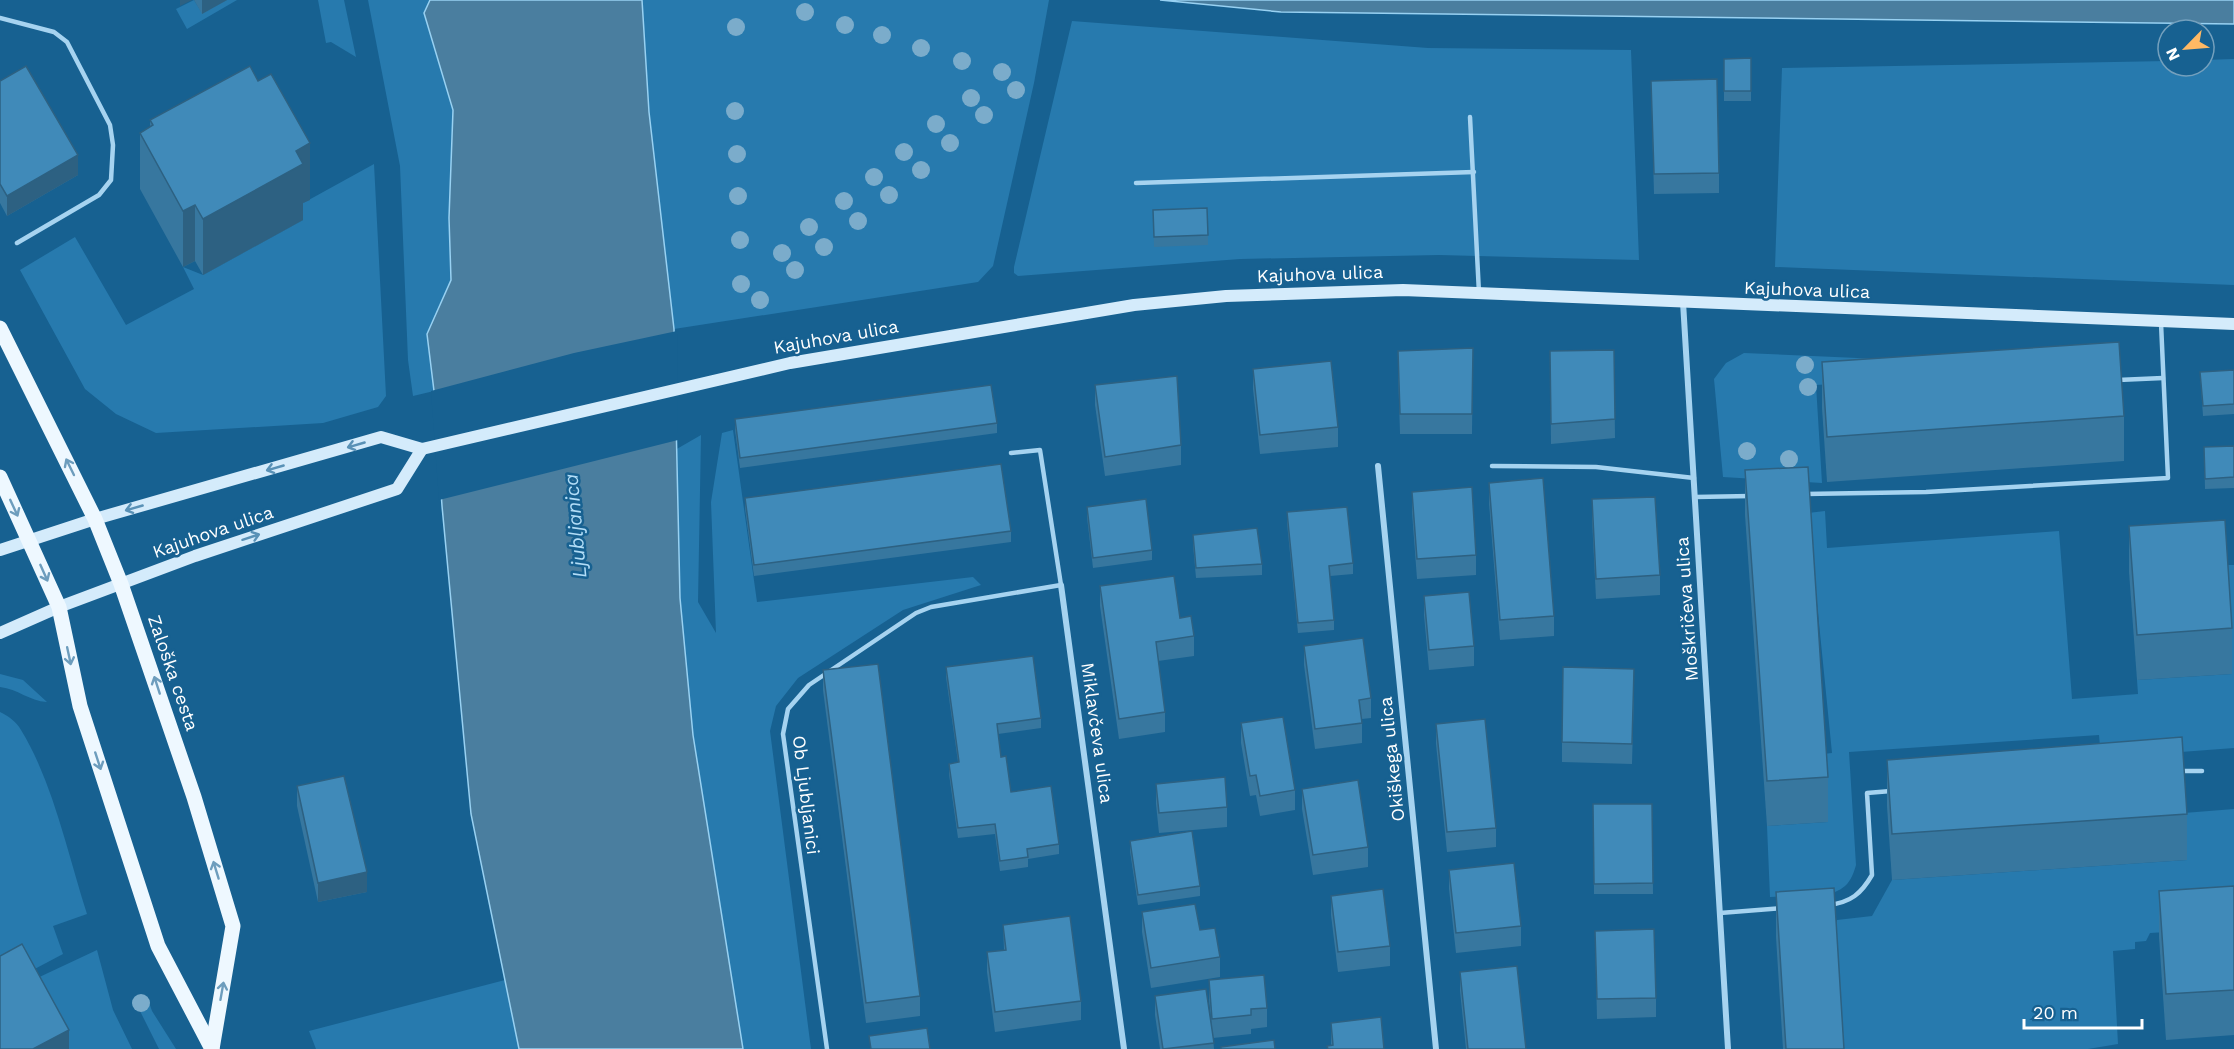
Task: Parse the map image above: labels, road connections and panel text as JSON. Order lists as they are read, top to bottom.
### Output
{
  "streets": {
    "main road": ["Kajuhova ulica", "Zaloška cesta"],
    "street": ["Moškričeva ulica", "Miklavčeva ulica", "Okiškega ulica"],
    "lane": ["Ob Ljubljanici"]
  },
  "crossings": [
    ["Kajuhova ulica", "Moškričeva ulica"],
    ["Kajuhova ulica", "Zaloška cesta"],
    ["Miklavčeva ulica", "Ob Ljubljanici"]
  ],
  "water": ["Ljubljanica"],
  "scale_bar": "20 m",
  "north": "bottom left"
}
